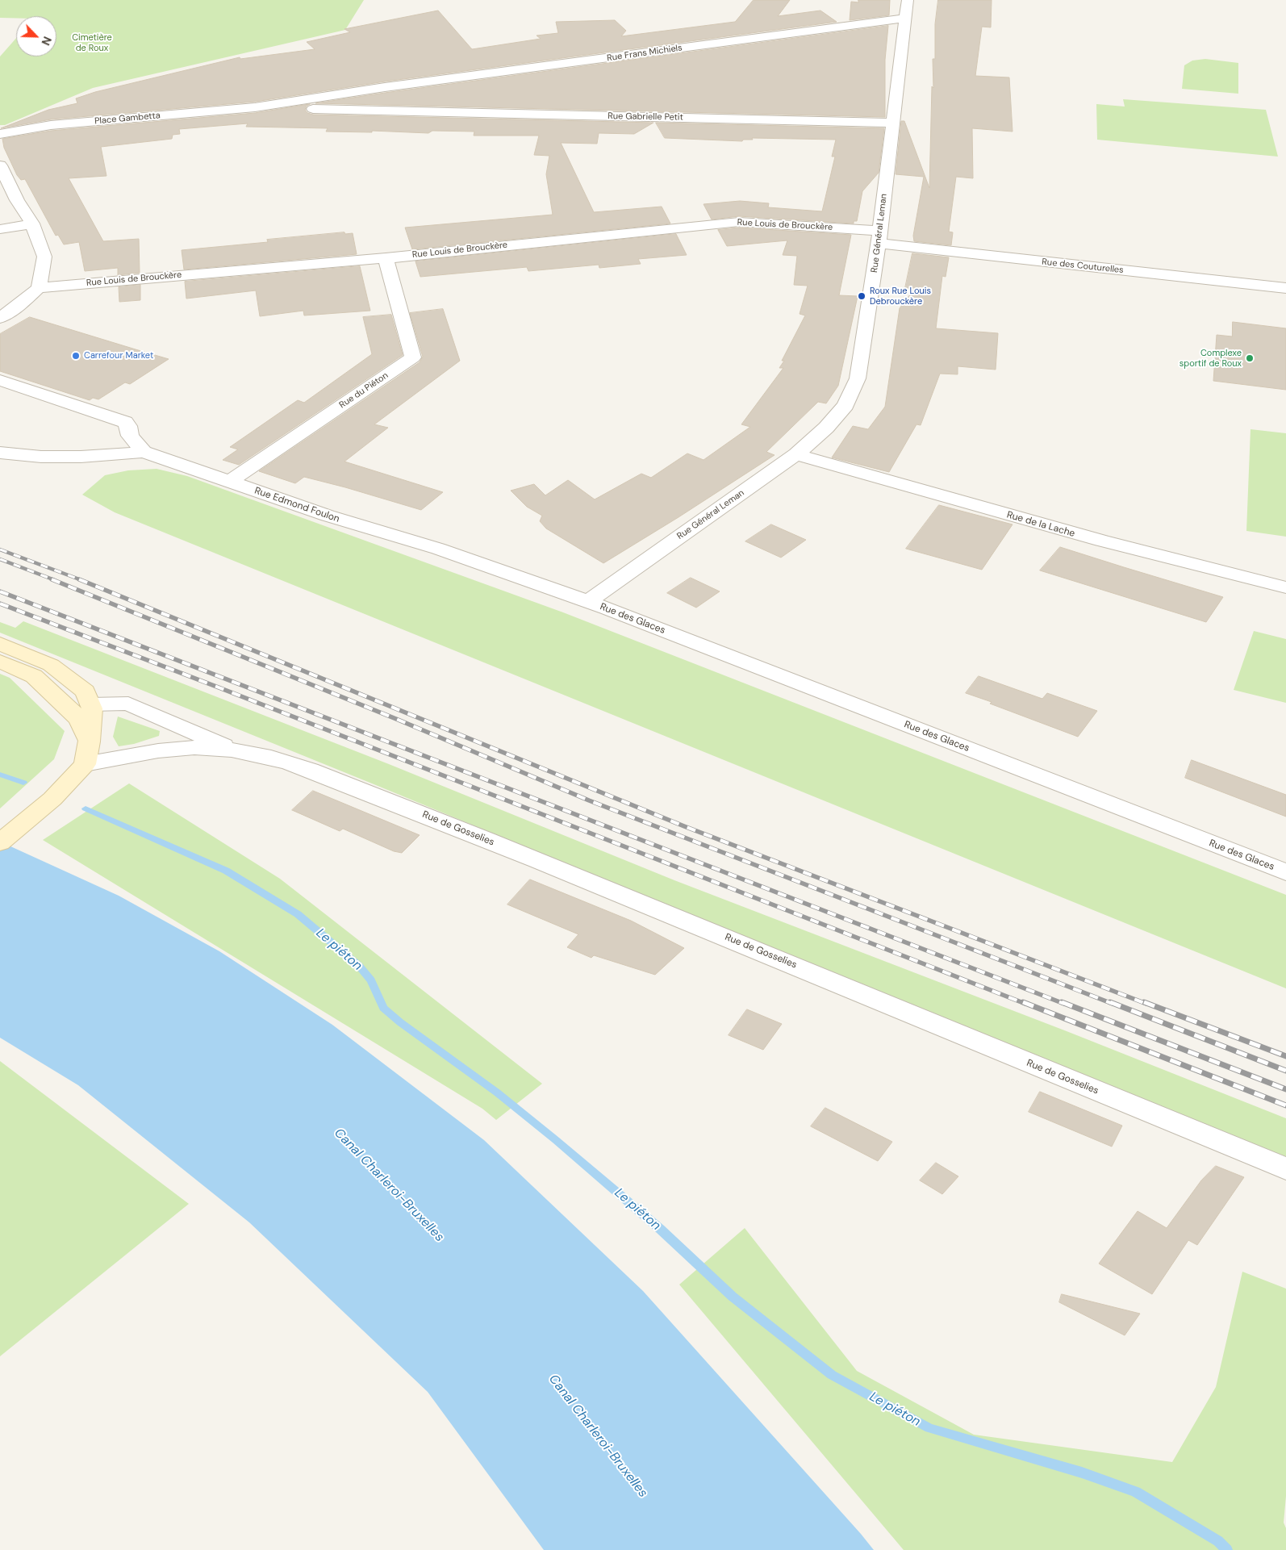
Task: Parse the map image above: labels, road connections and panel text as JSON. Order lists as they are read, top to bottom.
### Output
{
  "streets": {
    "street": [
      "Rue Frans Michiels",
      "Rue Gabrielle Petit",
      "Place Gambetta",
      "Rue Louis de Brouckère",
      "Rue Général Leman",
      "Rue des Couturelles",
      "Rue du Piéton",
      "Rue Edmond Foulon",
      "Rue de la Lache",
      "Rue des Glaces",
      "Rue de Gosselies"
    ]
  },
  "crossings": [
    ["Rue Frans Michiels", "Place Gambetta"],
    ["Rue Frans Michiels", "Rue Général Leman"],
    ["Rue Gabrielle Petit", "Place Gambetta"],
    ["Rue Gabrielle Petit", "Rue Général Leman"],
    ["Rue Louis de Brouckère", "Rue Général Leman"],
    ["Rue Louis de Brouckère", "Rue des Couturelles"],
    ["Rue Louis de Brouckère", "Rue du Piéton"],
    ["Rue Général Leman", "Rue des Couturelles"],
    ["Rue Général Leman", "Rue Edmond Foulon"],
    ["Rue Général Leman", "Rue de la Lache"],
    ["Rue Général Leman", "Rue des Glaces"],
    ["Rue du Piéton", "Rue Edmond Foulon"],
    ["Rue Edmond Foulon", "Rue des Glaces"]
  ],
  "water": ["Le piéton", "Canal Charleroi-Bruxelles"],
  "parks": ["Cimetière de Roux"],
  "places": ["Roux Rue Louis Debrouckère", "Carrefour Market", "Complexe sportif de Roux"],
  "north": "bottom right"
}
